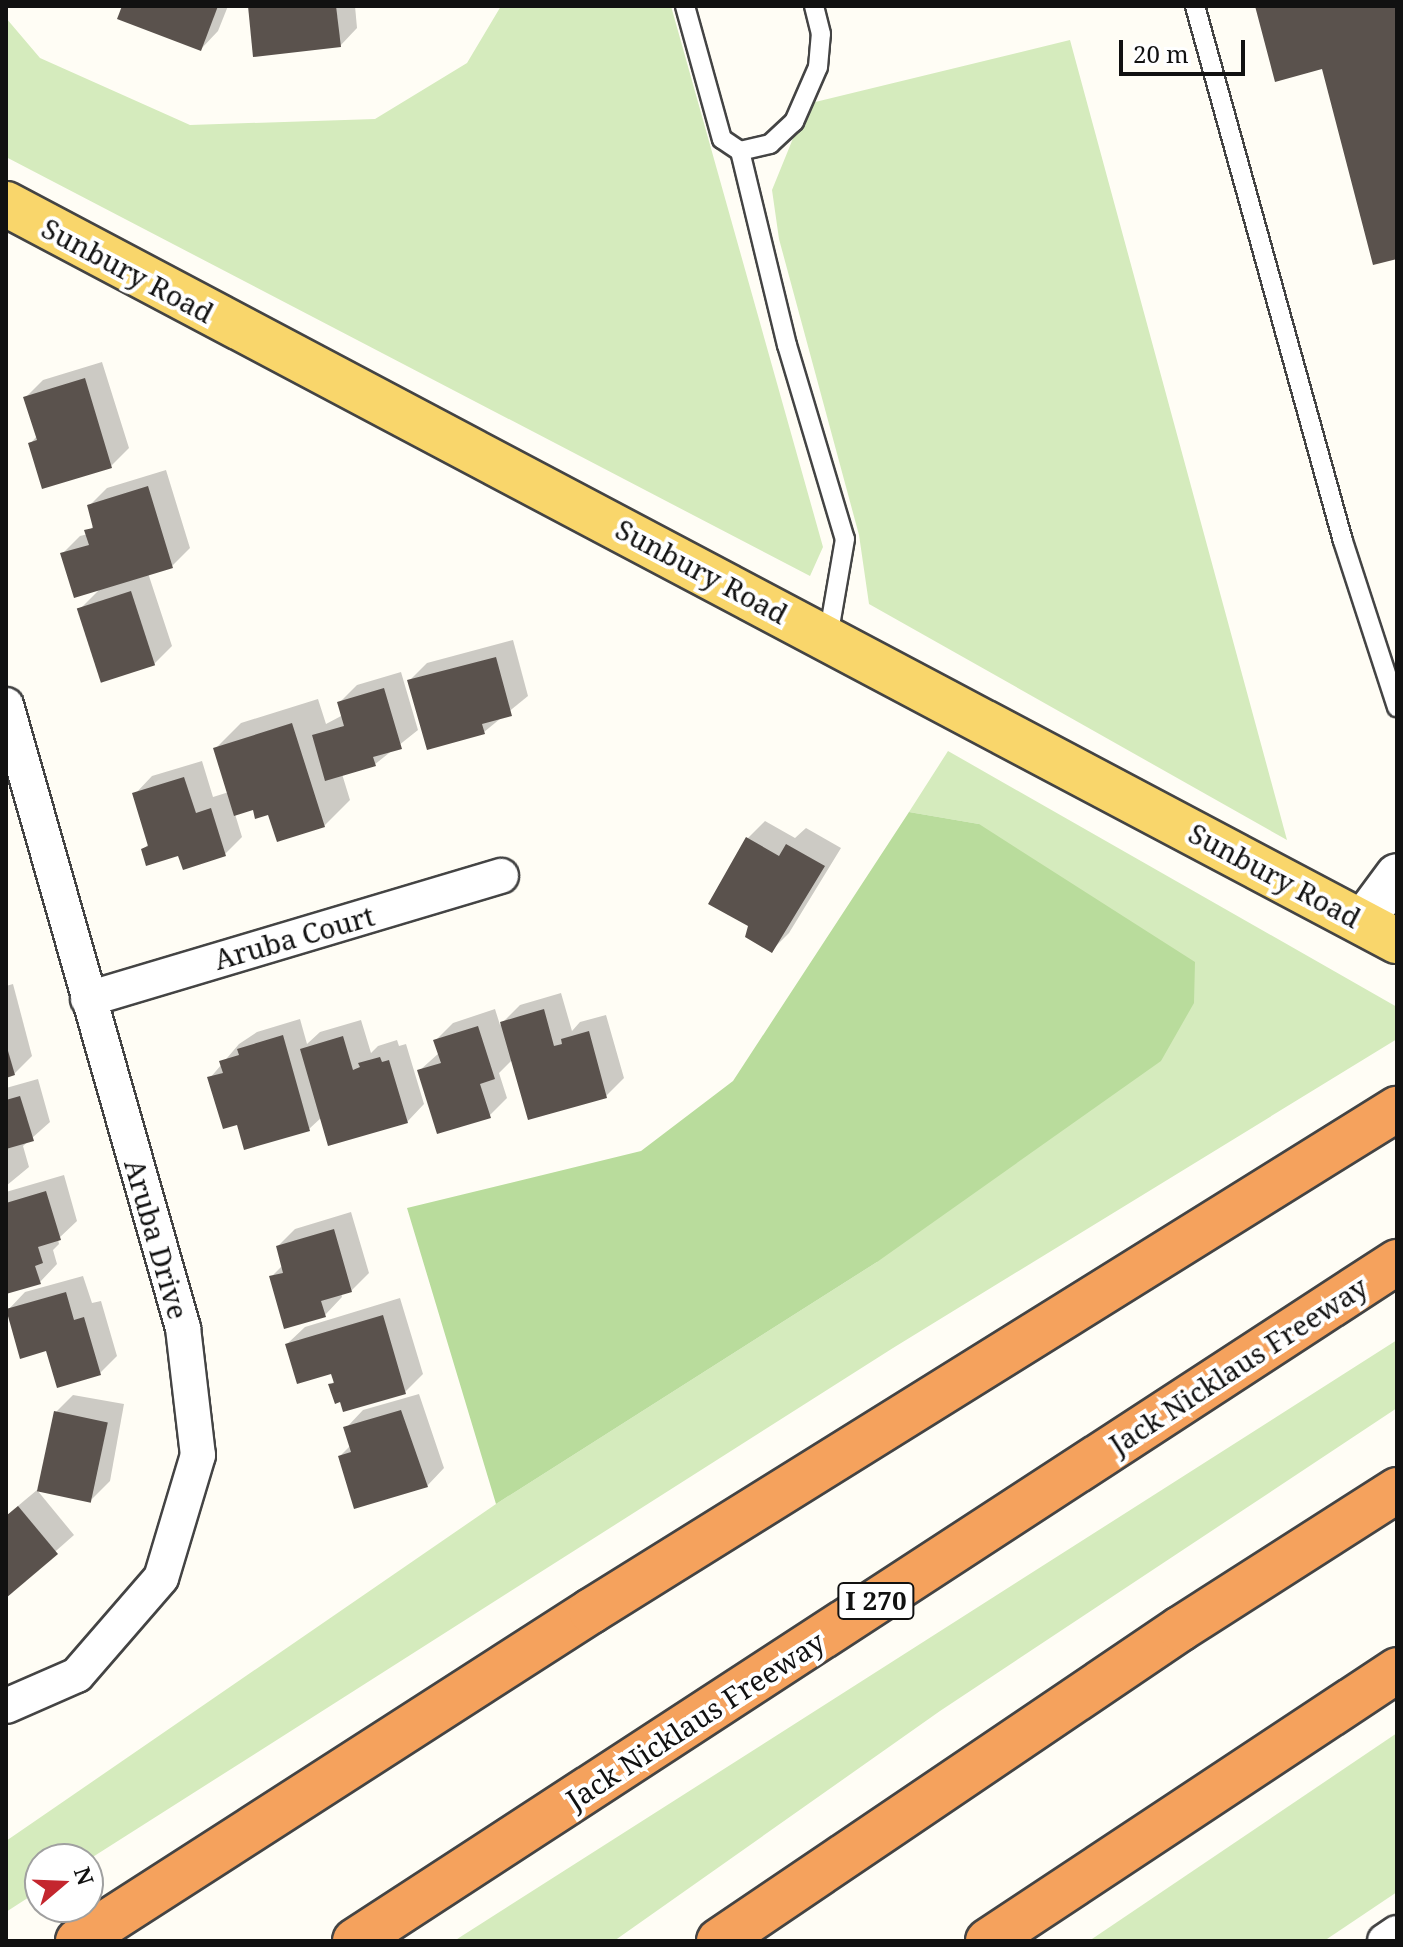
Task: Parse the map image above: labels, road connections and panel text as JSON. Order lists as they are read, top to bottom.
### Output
{
  "streets": {
    "highway": ["Jack Nicklaus Freeway", "I 270"],
    "main road": ["Sunbury Road"],
    "street": ["Aruba Court", "Aruba Drive"]
  },
  "crossings": [
    ["Aruba Court", "Aruba Drive"]
  ],
  "scale_bar": "20 m",
  "north": "right"
}
